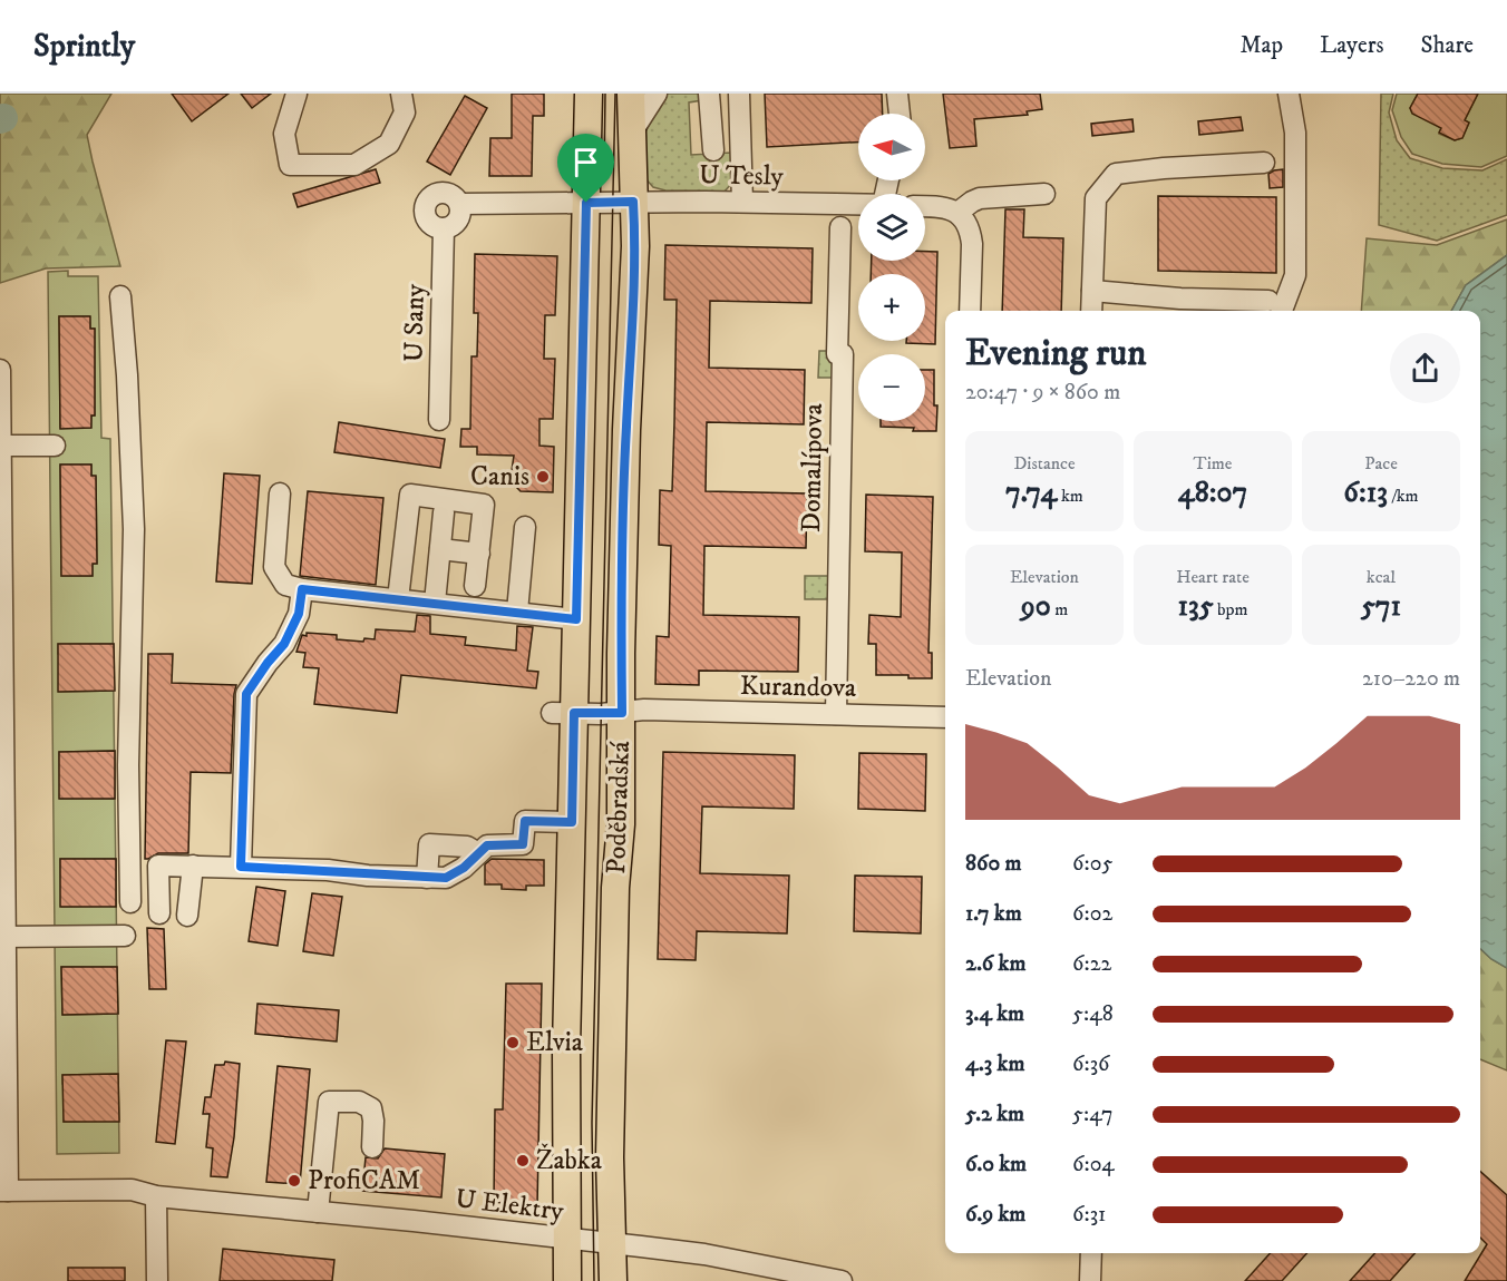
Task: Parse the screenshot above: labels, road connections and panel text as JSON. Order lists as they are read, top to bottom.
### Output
{
  "streets": {
    "main road": ["Poděbradská"],
    "street": [
      "U Tesly",
      "U Sany",
      "Domalípova",
      "Kurandova",
      "U Elektry"
    ]
  },
  "crossings": [
    ["U Tesly", "U Sany"],
    ["U Tesly", "Poděbradská"],
    ["Domalípova", "Kurandova"],
    ["Kurandova", "Poděbradská"],
    ["Poděbradská", "U Elektry"]
  ],
  "places": [
    "Canis",
    "Elvia",
    "Žabka",
    "ProfiCAM"
  ],
  "north": "left",
  "page": {
    "header": "Sprintly",
    "nav": ["Map", "Layers", "Share"],
    "map_buttons": ["+", "−"],
    "heading": ["Evening run", "20:47 · 9 × 860 m"],
    "stats": [
      ["Distance", "7.74 km"],
      ["Time", "48:07"],
      ["Pace", "6:13 /km"],
      ["Elevation", "90 m"],
      ["Heart rate", "135 bpm"],
      ["kcal", "571"]
    ],
    "chart": ["Elevation", "210–220 m"],
    "list": [
      {
        "name": "860 m",
        "note": "6:05"
      },
      {
        "name": "1.7 km",
        "note": "6:02"
      },
      {
        "name": "2.6 km",
        "note": "6:22"
      },
      {
        "name": "3.4 km",
        "note": "5:48"
      },
      {
        "name": "4.3 km",
        "note": "6:36"
      },
      {
        "name": "5.2 km",
        "note": "5:47"
      },
      {
        "name": "6.0 km",
        "note": "6:04"
      },
      {
        "name": "6.9 km",
        "note": "6:31"
      }
    ]
  }
}
